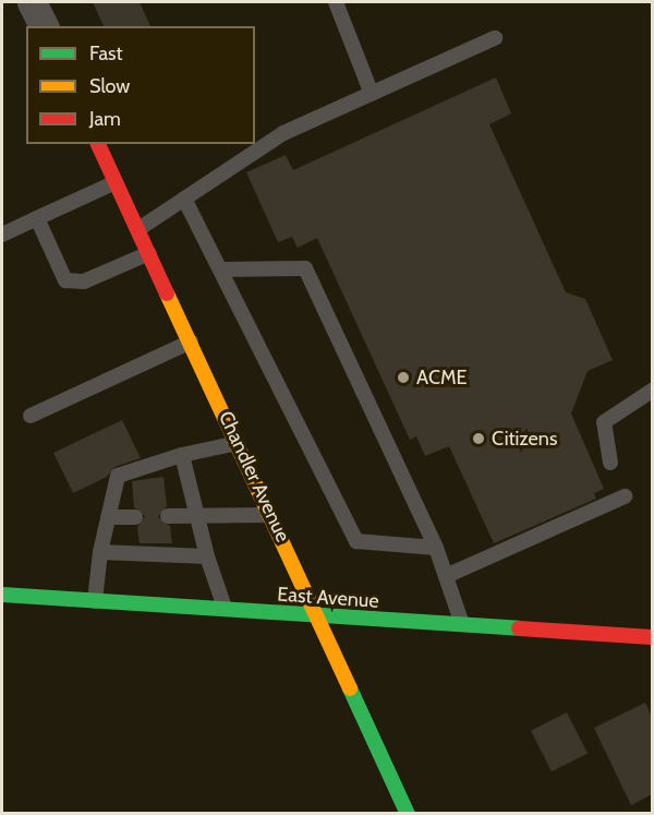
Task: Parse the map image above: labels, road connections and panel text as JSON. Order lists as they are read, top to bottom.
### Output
{
  "streets": {
    "street": ["Chandler Avenue", "East Avenue"]
  },
  "crossings": [
    ["Chandler Avenue", "East Avenue"]
  ],
  "places": ["ACME", "Citizens"],
  "legend": ["Fast", "Slow", "Jam"]
}
